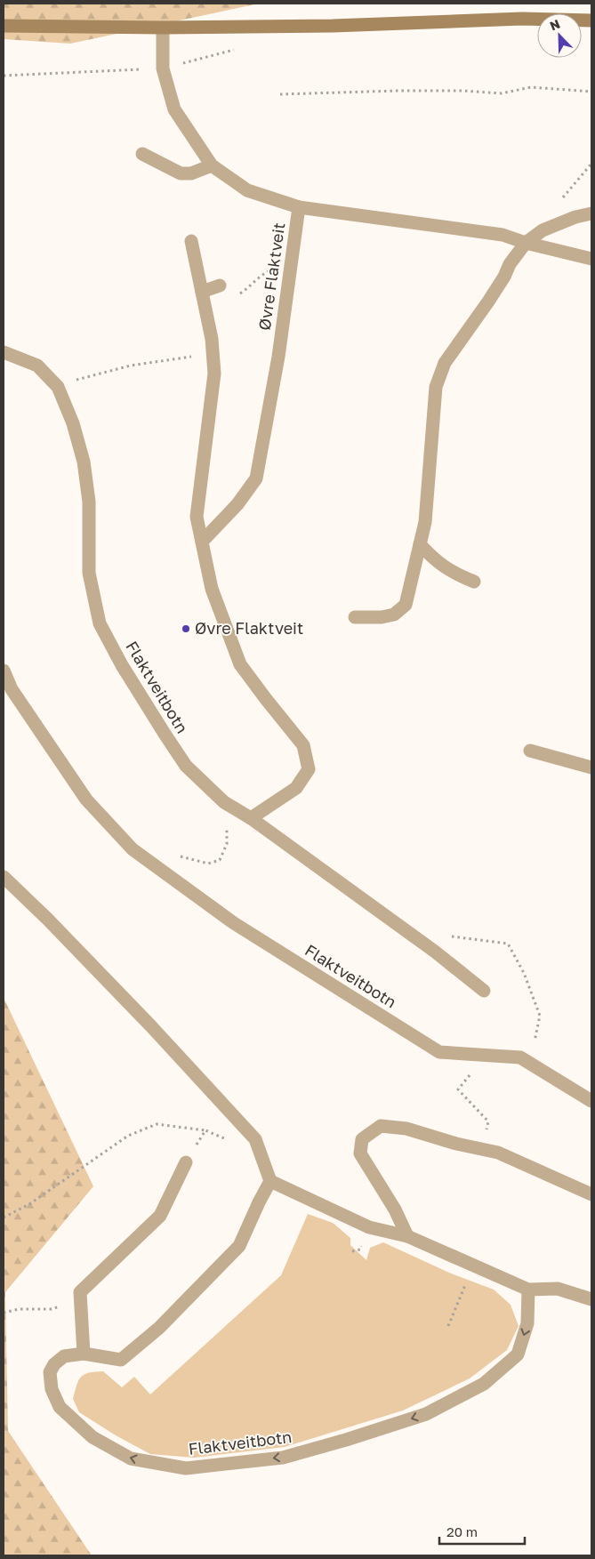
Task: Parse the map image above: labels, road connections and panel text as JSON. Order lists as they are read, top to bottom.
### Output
{
  "streets": {
    "street": ["Øvre Flaktveit", "Flaktveitbotn"]
  },
  "places": ["Øvre Flaktveit"],
  "scale_bar": "20 m",
  "north": "top left"
}
